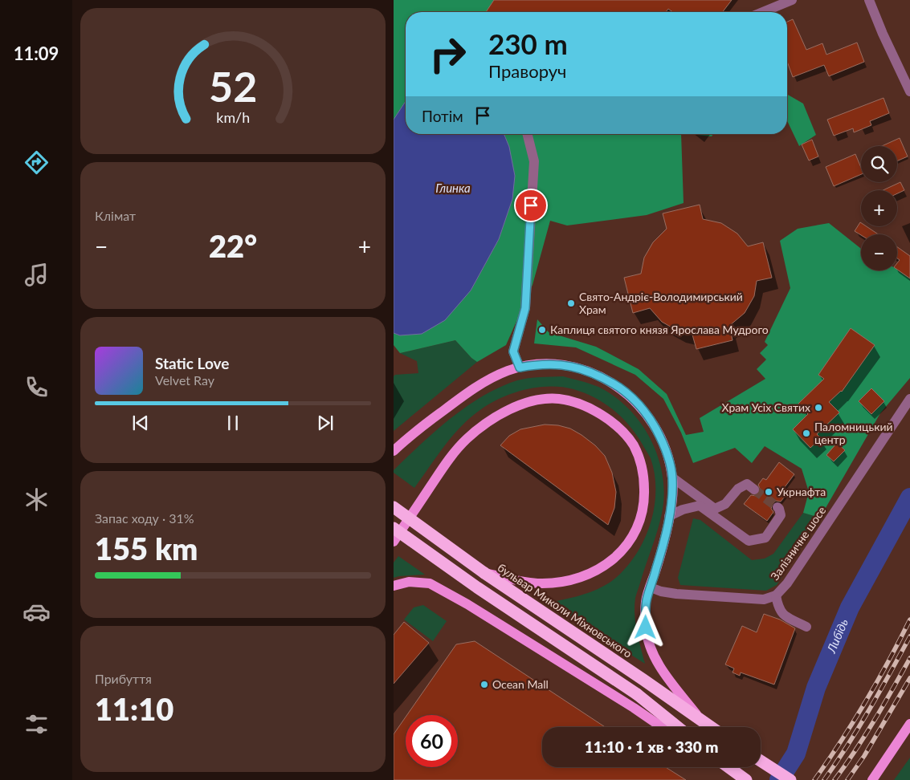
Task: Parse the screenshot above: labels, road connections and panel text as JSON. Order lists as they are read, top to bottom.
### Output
{
  "streets": {
    "highway": ["бульвар Миколи Міхновського"],
    "street": ["Залізничне шосе"]
  },
  "water": ["Глинка", "Либідь"],
  "places": [
    "Свято-Андріє-Володимирський Храм",
    "Каплиця святого князя Ярослава Мудрого",
    "Храм Усіх Святих",
    "Паломницький центр",
    "Укрнафта",
    "Ocean Mall"
  ],
  "page": {
    "tabs": "11:09",
    "turn": ["230 m", "Праворуч"],
    "then": "Потім",
    "map_buttons": ["+", "−"],
    "tile": [
      "Клімат",
      ["Запас ходу · 31%", "155 km"],
      ["Прибуття", "11:10"]
    ],
    "heat": ["−", "22°", "+"],
    "song": ["Static Love", "Velvet Ray"],
    "limit": "60",
    "trip": "11:10 · 1 хв · 330 m",
    "gauge": ["52", "km/h"]
  }
}
